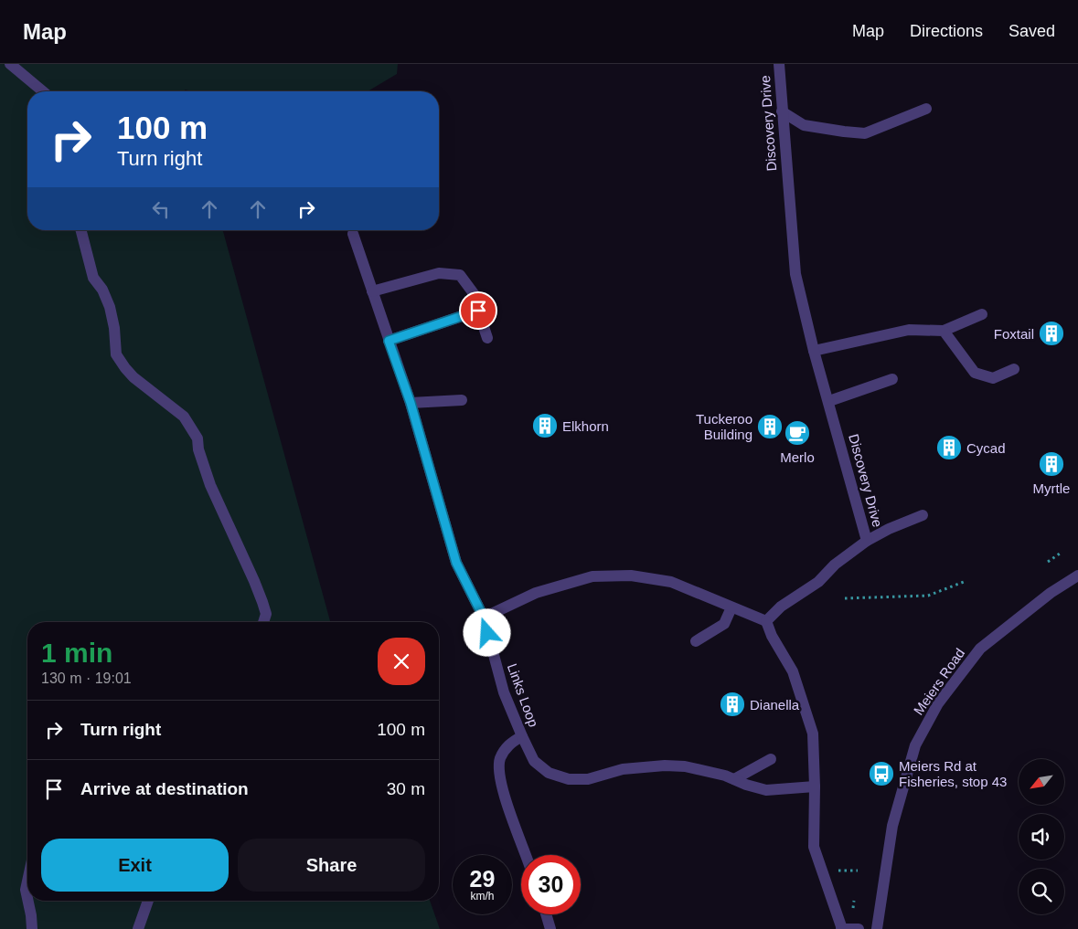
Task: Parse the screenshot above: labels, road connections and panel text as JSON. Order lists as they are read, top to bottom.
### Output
{
  "streets": {
    "street": ["Discovery Drive", "Meiers Road", "Links Loop"]
  },
  "places": {
    "building": [
      "Foxtail",
      "Elkhorn",
      "Tuckeroo Building",
      "Cycad",
      "Myrtle",
      "Dianella"
    ],
    "cafe": ["Merlo"],
    "bus stop": ["Meiers Rd at Fisheries, stop 43"]
  },
  "north": "bottom left",
  "page": {
    "header": "Map",
    "nav": ["Map", "Directions", "Saved"],
    "turn": ["100 m", "Turn right"],
    "heading": ["1 min", "130 m · 19:01"],
    "list": [
      {
        "name": "Turn right",
        "value": "100 m"
      },
      {
        "name": "Arrive at destination",
        "value": "30 m"
      }
    ],
    "buttons": ["Exit", "Share"],
    "speed": "29 km/h",
    "limit": "30"
  }
}
